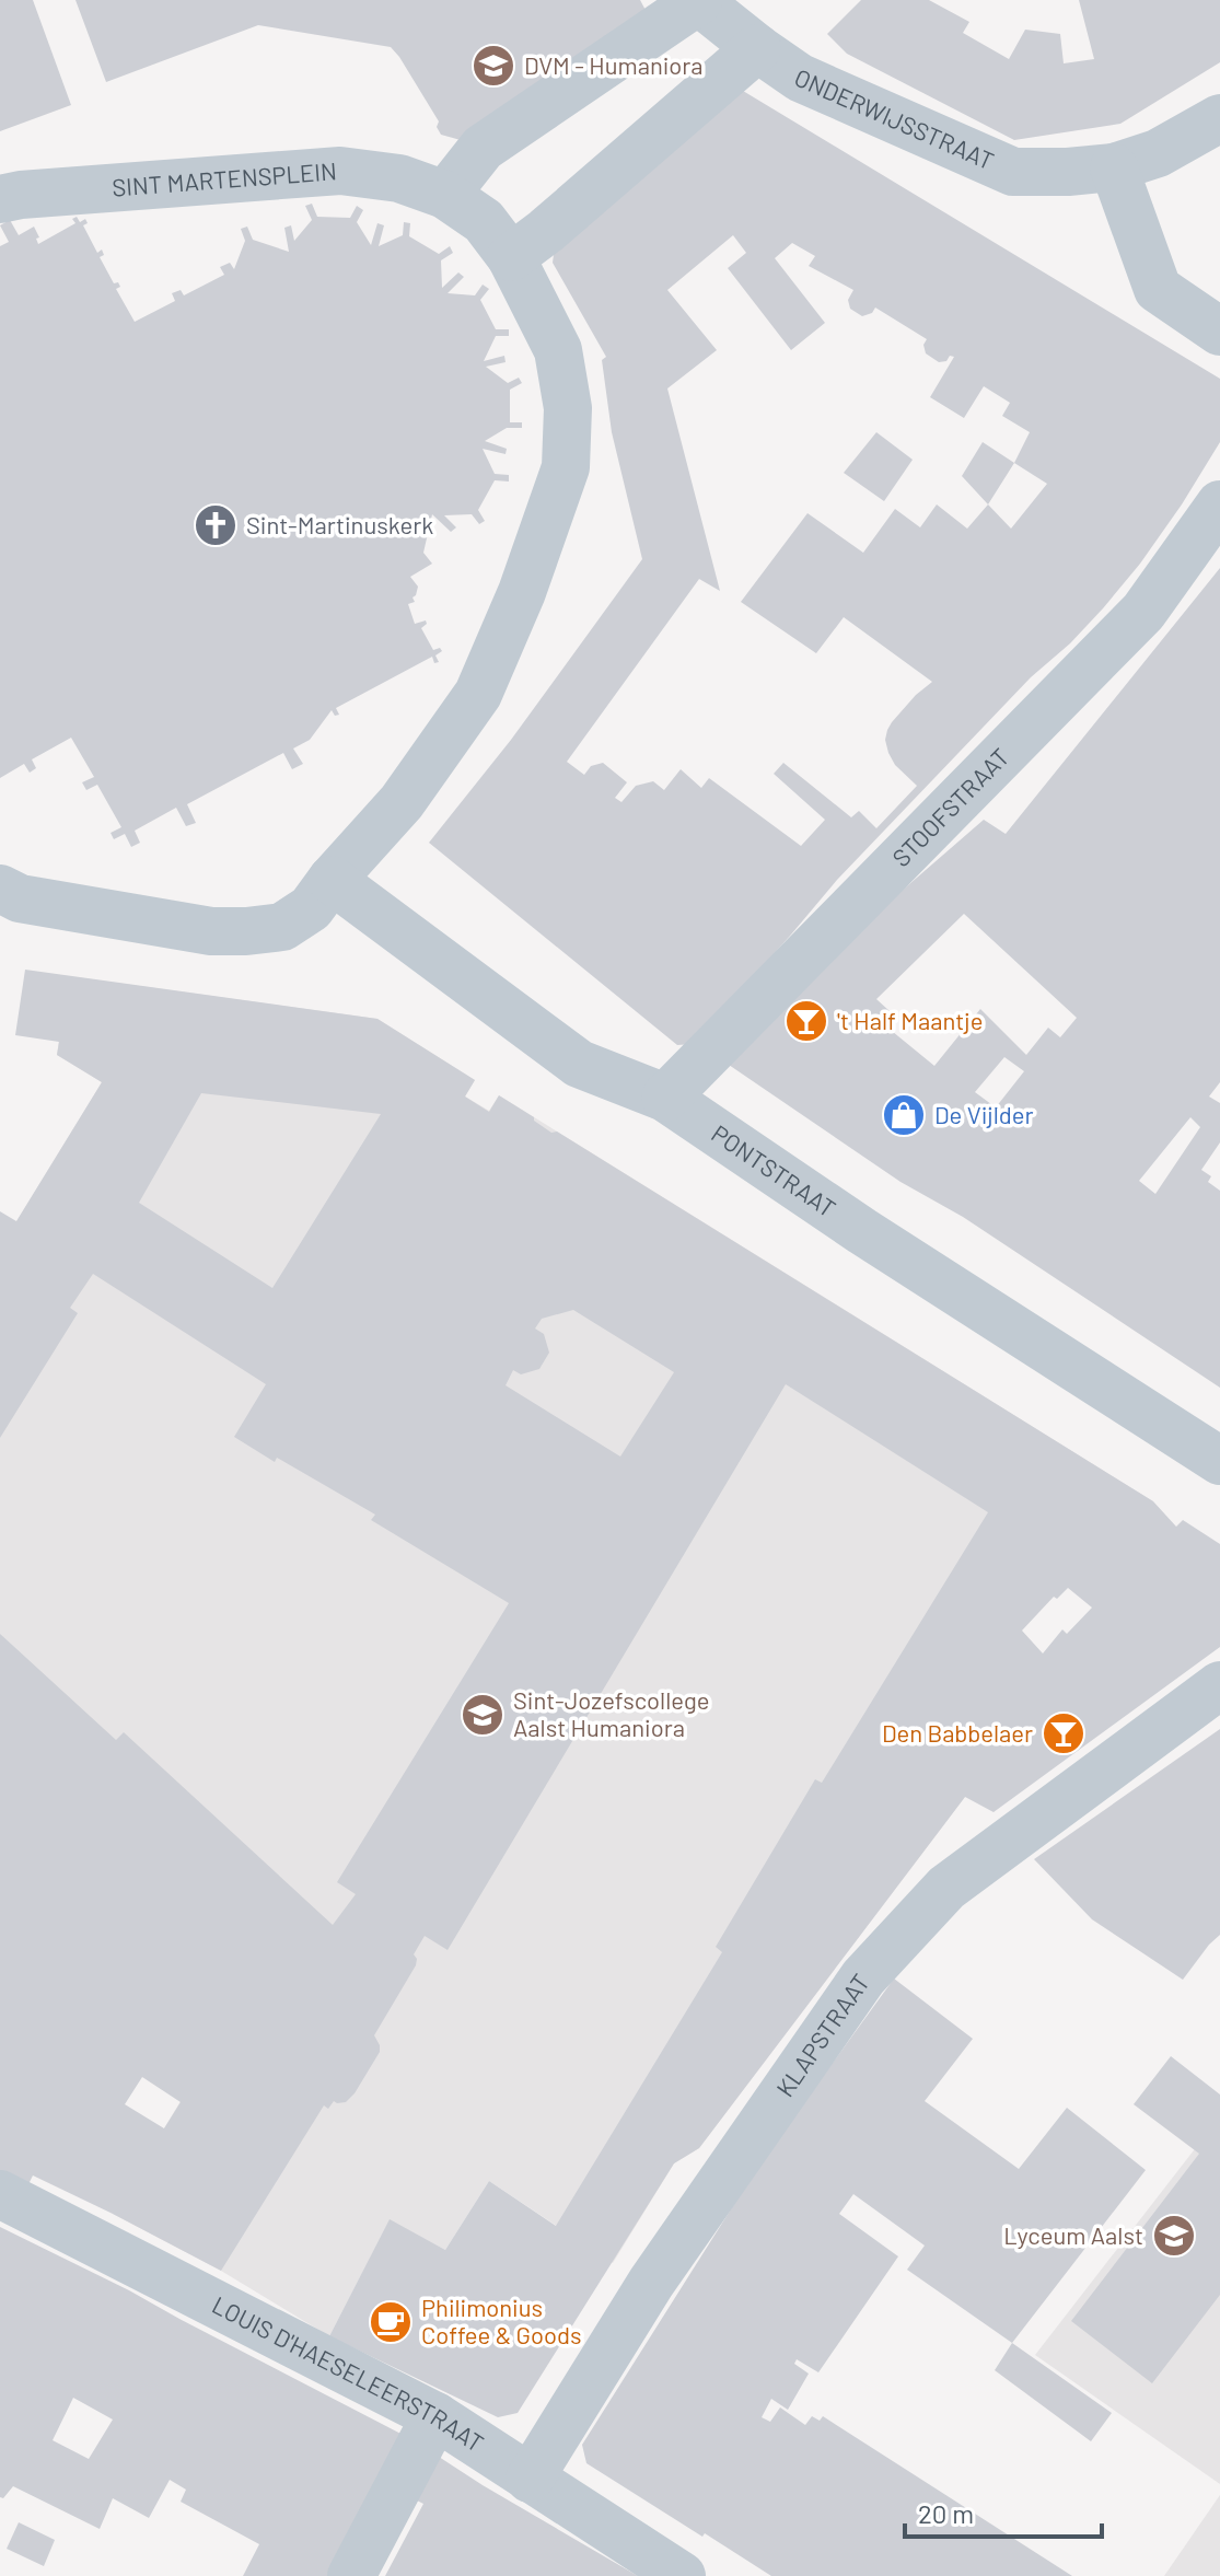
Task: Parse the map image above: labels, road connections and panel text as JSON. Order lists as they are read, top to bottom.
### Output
{
  "streets": {
    "street": [
      "ONDERWIJSSTRAAT",
      "SINT MARTENSPLEIN",
      "STOOFSTRAAT",
      "PONTSTRAAT",
      "KLAPSTRAAT",
      "LOUIS D'HAESELEERSTRAAT"
    ]
  },
  "crossings": [
    ["SINT MARTENSPLEIN", "PONTSTRAAT"],
    ["STOOFSTRAAT", "PONTSTRAAT"],
    ["KLAPSTRAAT", "LOUIS D'HAESELEERSTRAAT"]
  ],
  "places": {
    "school or university": ["DVM - Humaniora", "Sint-Jozefscollege Aalst Humaniora", "Lyceum Aalst"],
    "church": ["Sint-Martinuskerk"],
    "bar": ["'t Half Maantje", "Den Babbelaer"],
    "shop": ["De Vijlder"],
    "cafe": ["Philimonius Coffee & Goods"]
  },
  "scale_bar": "20 m"
}
